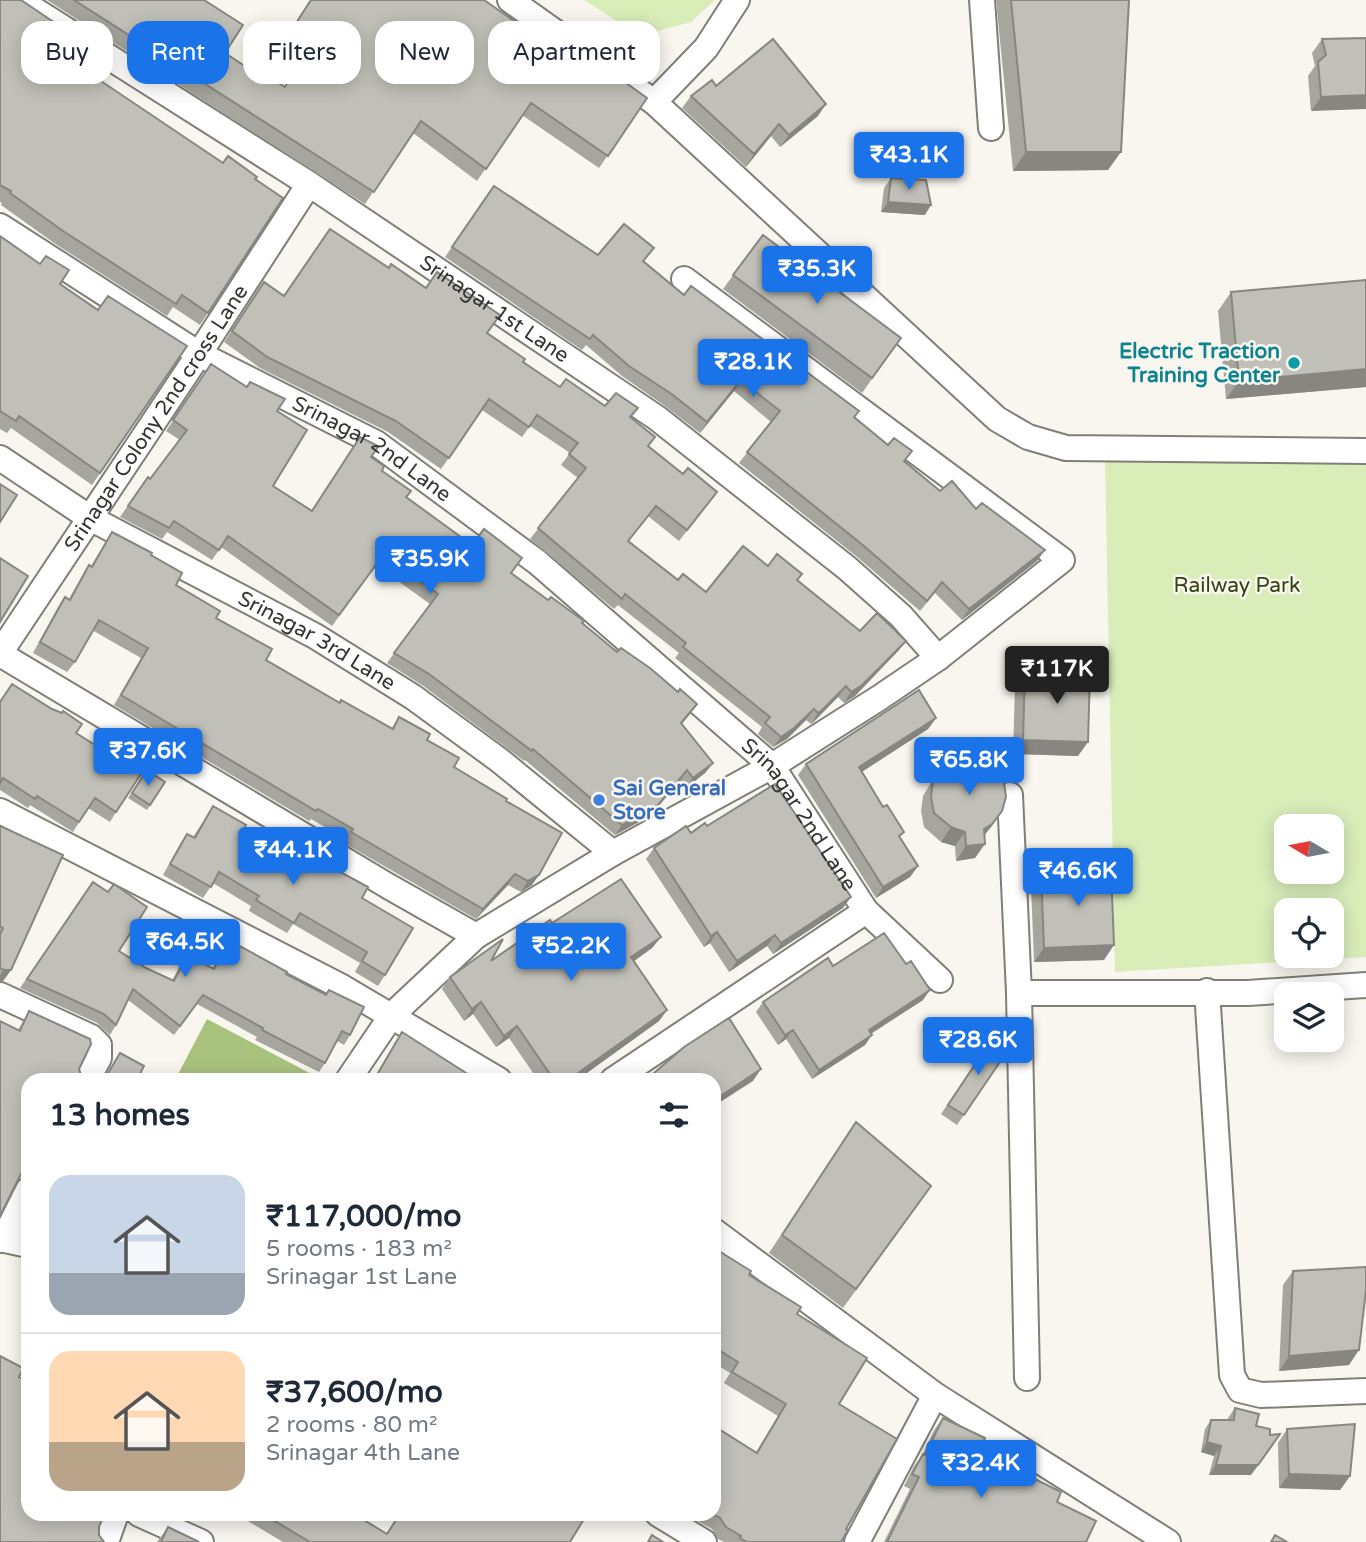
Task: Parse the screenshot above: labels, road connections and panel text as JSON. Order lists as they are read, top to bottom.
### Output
{
  "streets": {
    "street": [
      "Srinagar 1st Lane",
      "Srinagar Colony 2nd cross Lane",
      "Srinagar 2nd Lane",
      "Srinagar 3rd Lane"
    ]
  },
  "crossings": [
    ["Srinagar 1st Lane", "Srinagar Colony 2nd cross Lane"],
    ["Srinagar Colony 2nd cross Lane", "Srinagar 2nd Lane"],
    ["Srinagar Colony 2nd cross Lane", "Srinagar 3rd Lane"]
  ],
  "parks": ["Railway Park"],
  "places": ["Electric Traction Training Center", "Sai General Store"],
  "north": "left",
  "page": {
    "chip": [
      "Buy",
      "Rent",
      "Filters",
      "New",
      "Apartment"
    ],
    "price": [
      "₹43.1K",
      "₹35.3K",
      "₹28.1K",
      "₹35.9K",
      "₹117K",
      "₹37.6K",
      "₹65.8K",
      "₹44.1K",
      "₹46.6K",
      "₹64.5K",
      "₹52.2K",
      "₹28.6K",
      "₹32.4K"
    ],
    "heading": "13 homes",
    "list": [
      {
        "name": "₹117,000/mo",
        "note": "5 rooms · 183 m² · Srinagar 1st Lane"
      },
      {
        "name": "₹37,600/mo",
        "note": "2 rooms · 80 m² · Srinagar 4th Lane"
      }
    ]
  }
}
